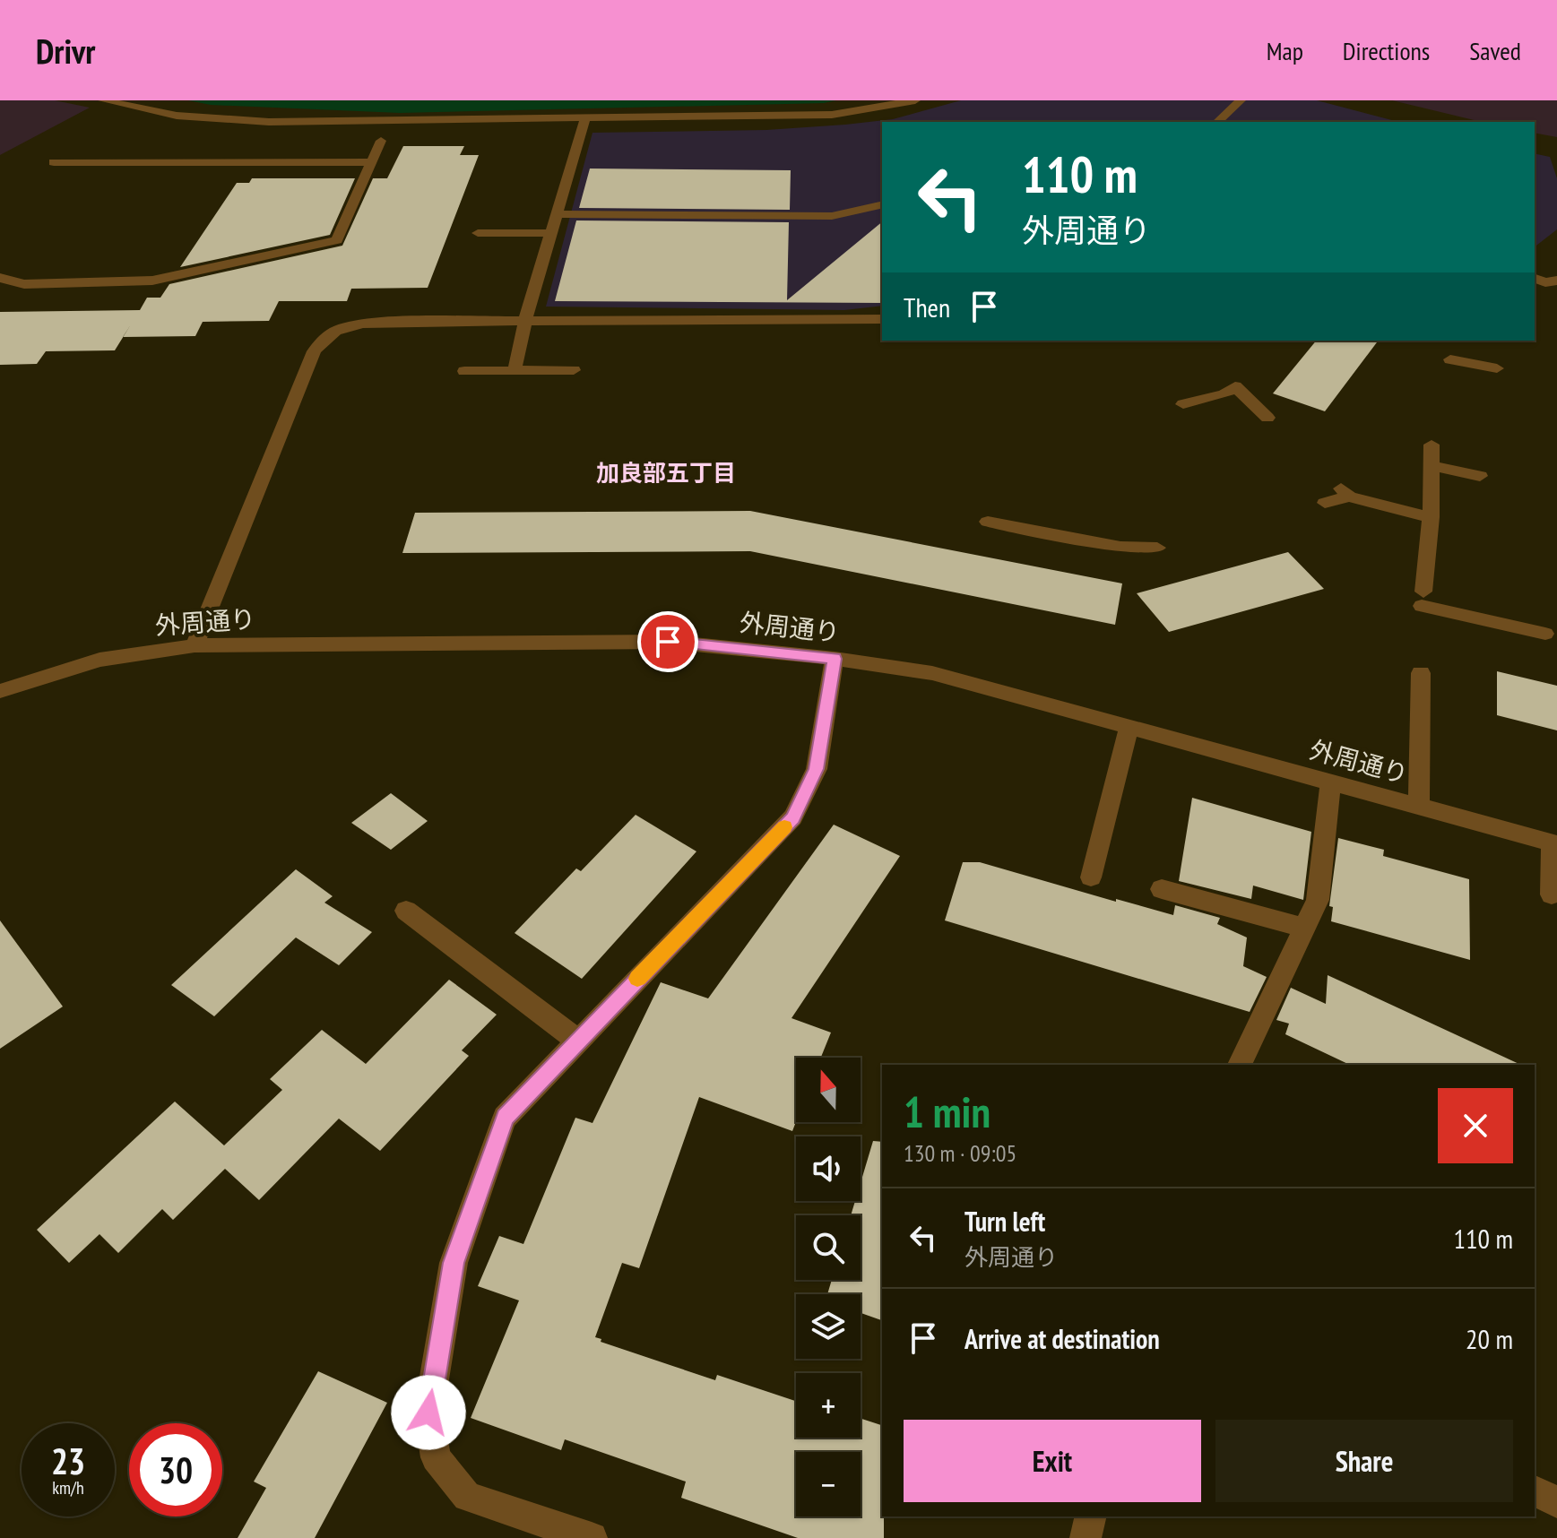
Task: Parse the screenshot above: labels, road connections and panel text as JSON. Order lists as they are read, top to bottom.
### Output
{
  "streets": {
    "street": ["外周通り"]
  },
  "districts": ["加良部五丁目"],
  "north": "top",
  "page": {
    "header": "Drivr",
    "nav": ["Map", "Directions", "Saved"],
    "turn": ["110 m", "外周通り"],
    "then": "Then",
    "map_buttons": ["+", "−"],
    "heading": ["1 min", "130 m · 09:05"],
    "list": [
      {
        "name": "Turn left",
        "note": "外周通り",
        "value": "110 m"
      },
      {
        "name": "Arrive at destination",
        "value": "20 m"
      }
    ],
    "buttons": ["Exit", "Share"],
    "speed": "23 km/h",
    "limit": "30"
  }
}
